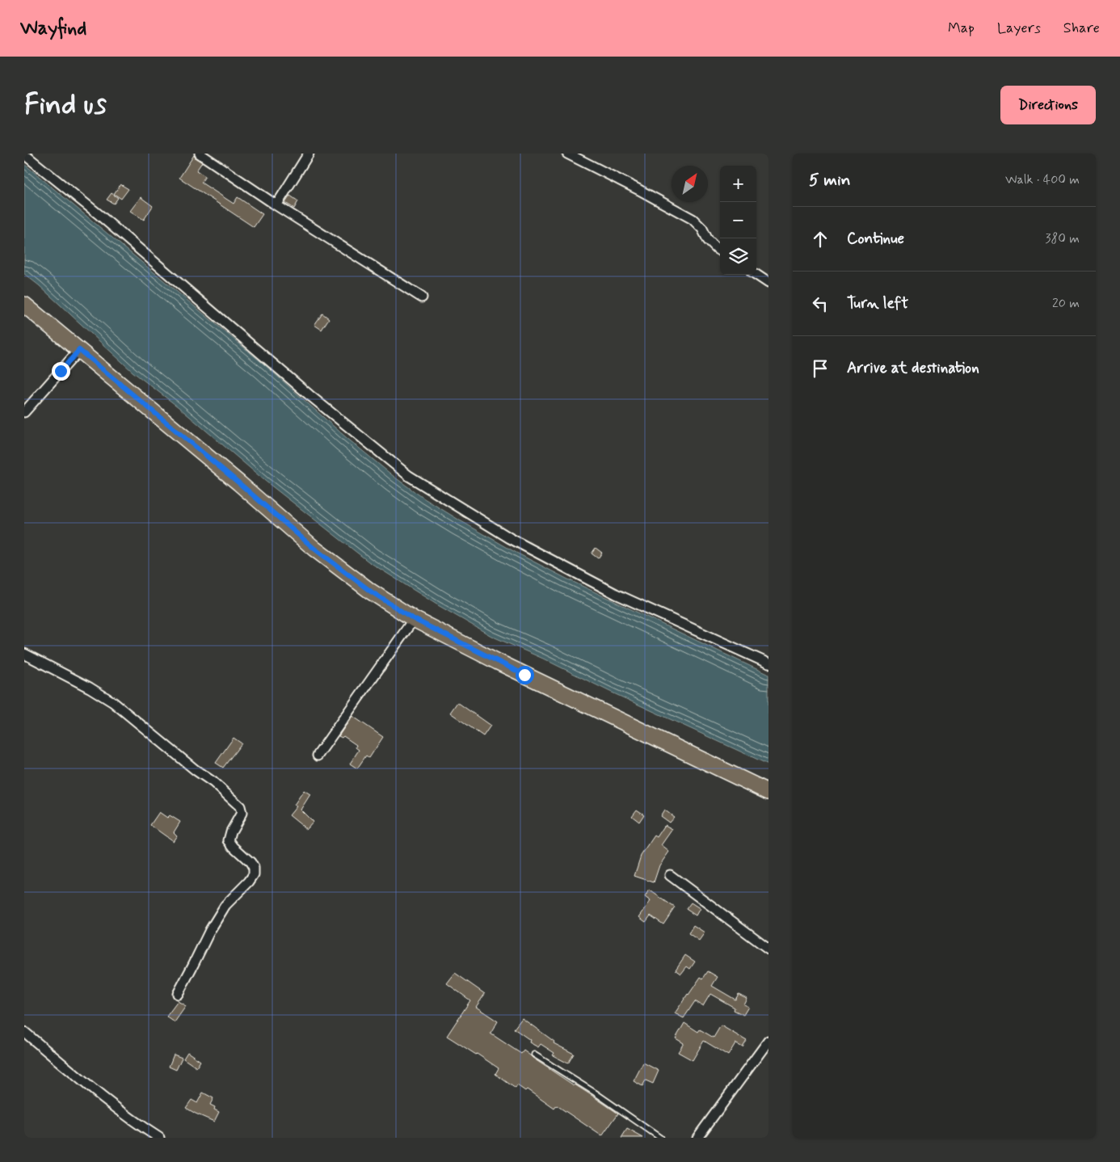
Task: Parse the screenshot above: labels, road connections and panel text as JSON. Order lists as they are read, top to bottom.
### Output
{
  "north": "top right",
  "page": {
    "header": "Wayfind",
    "nav": ["Map", "Layers", "Share"],
    "buttons": "Directions",
    "title": "Find us",
    "heading": ["5 min", "Walk · 400 m"],
    "map_buttons": ["+", "−"],
    "list": [
      ["Continue", "380 m"],
      ["Turn left", "20 m"],
      "Arrive at destination"
    ]
  }
}
